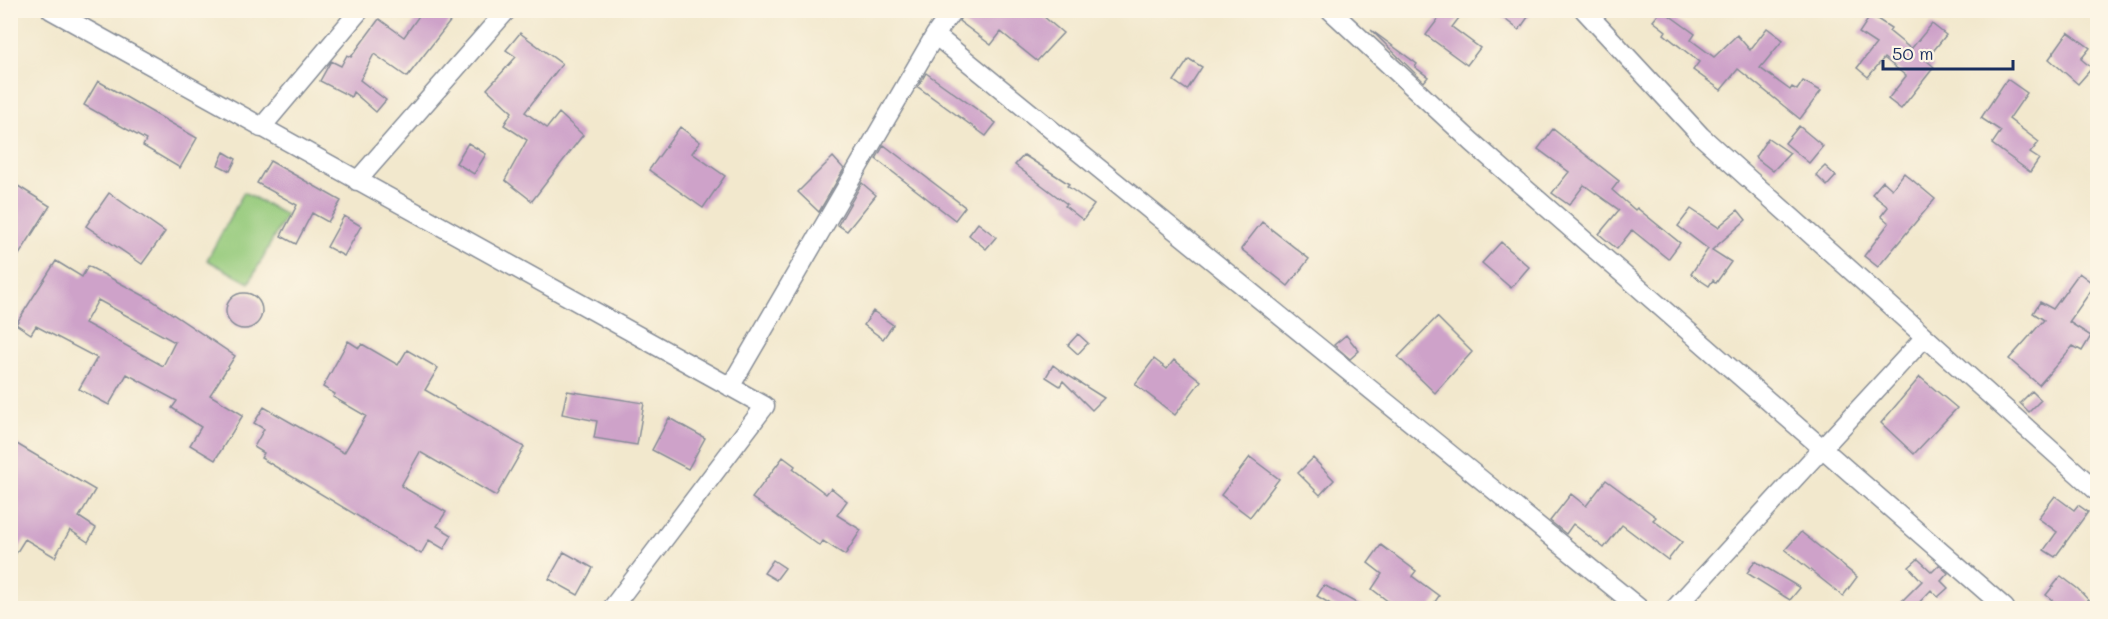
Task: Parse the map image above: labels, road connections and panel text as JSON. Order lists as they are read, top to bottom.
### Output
{
  "scale_bar": "50 m"
}
